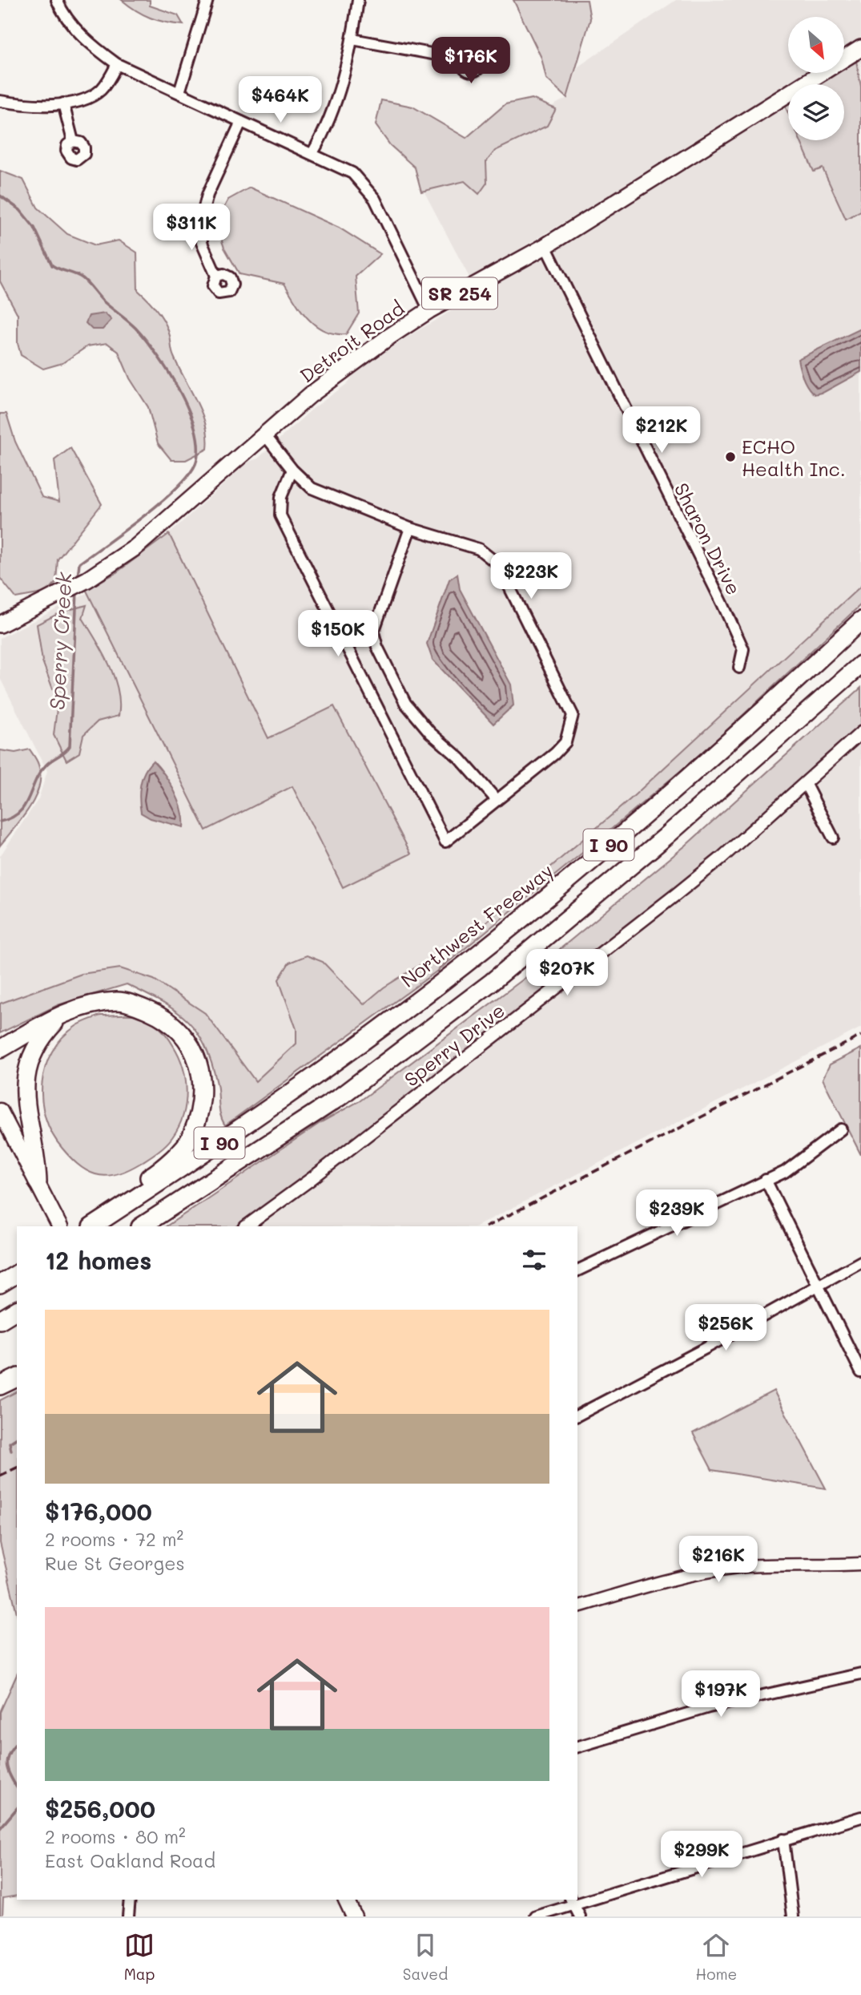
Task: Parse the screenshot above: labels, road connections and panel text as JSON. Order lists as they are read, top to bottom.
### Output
{
  "streets": {
    "highway": ["I 90", "Northwest Freeway"],
    "main road": ["SR 254", "Detroit Road"],
    "street": ["Sharon Drive", "Sperry Drive"]
  },
  "crossings": [
    ["Detroit Road", "Sharon Drive"]
  ],
  "water": ["Sperry Creek"],
  "places": ["ECHO Health Inc."],
  "north": "bottom right",
  "page": {
    "price": [
      "$176K",
      "$464K",
      "$311K",
      "$212K",
      "$223K",
      "$150K",
      "$207K",
      "$239K",
      "$256K",
      "$216K",
      "$197K",
      "$299K"
    ],
    "heading": "12 homes",
    "list": [
      {
        "name": "$176,000",
        "note": "2 rooms · 72 m² · Rue St Georges"
      },
      {
        "name": "$256,000",
        "note": "2 rooms · 80 m² · East Oakland Road"
      }
    ],
    "tabs": ["Map", "Saved", "Home"]
  }
}
